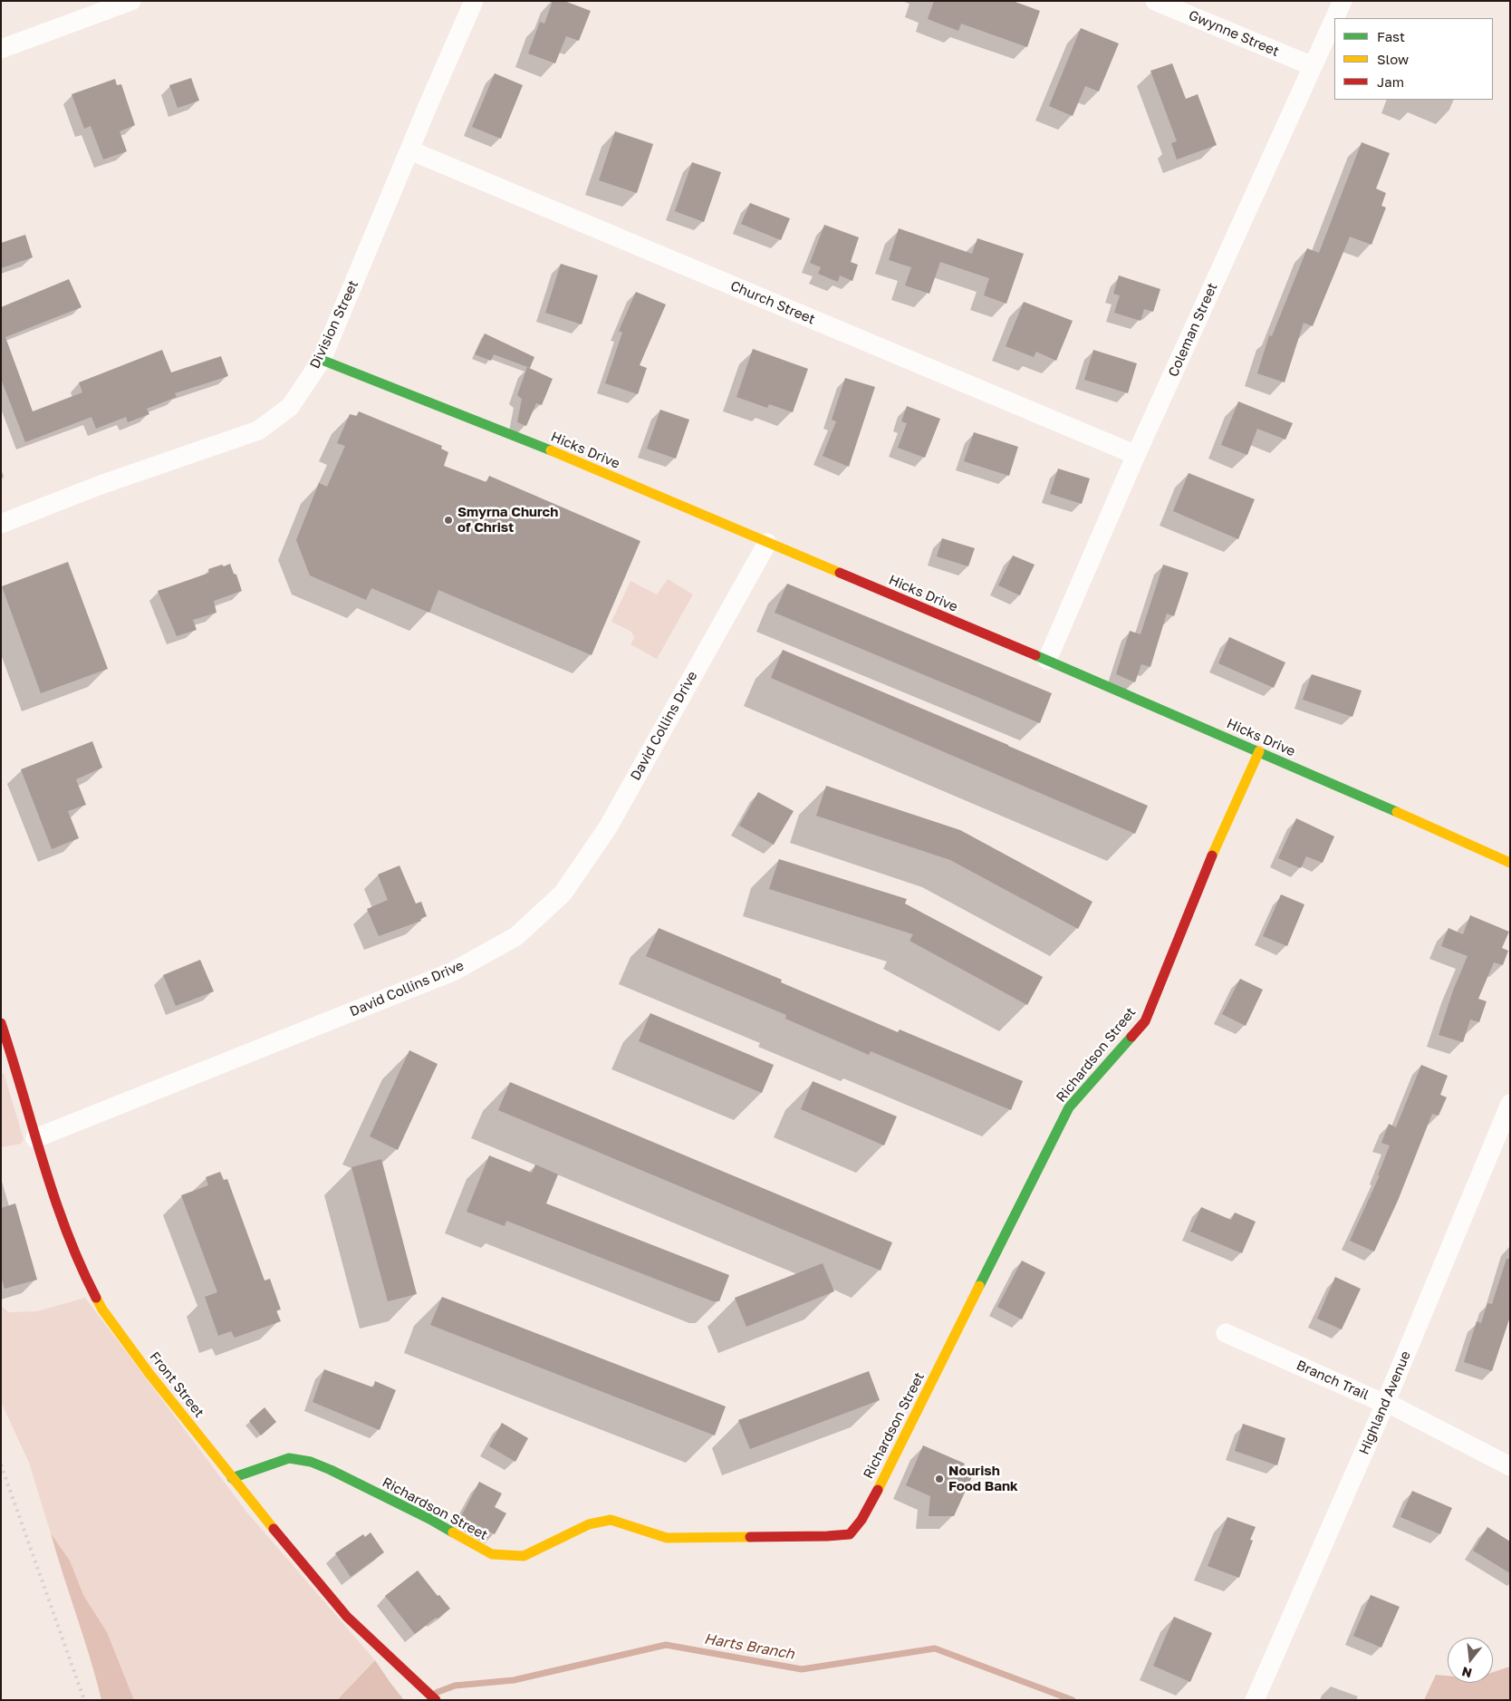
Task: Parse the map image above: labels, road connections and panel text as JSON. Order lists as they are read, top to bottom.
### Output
{
  "streets": {
    "street": [
      "Gwynne Street",
      "Church Street",
      "Division Street",
      "Coleman Street",
      "Hicks Drive",
      "David Collins Drive",
      "Richardson Street",
      "Branch Trail",
      "Front Street",
      "Highland Avenue"
    ]
  },
  "crossings": [
    ["Gwynne Street", "Coleman Street"],
    ["Church Street", "Division Street"],
    ["Church Street", "Coleman Street"],
    ["Division Street", "Hicks Drive"],
    ["Coleman Street", "Hicks Drive"],
    ["Hicks Drive", "David Collins Drive"],
    ["Hicks Drive", "Richardson Street"],
    ["David Collins Drive", "Front Street"],
    ["Richardson Street", "Front Street"],
    ["Branch Trail", "Highland Avenue"]
  ],
  "water": ["Harts Branch"],
  "places": ["Smyrna Church of Christ", "Nourish Food Bank"],
  "legend": ["Fast", "Slow", "Jam"],
  "north": "bottom"
}
